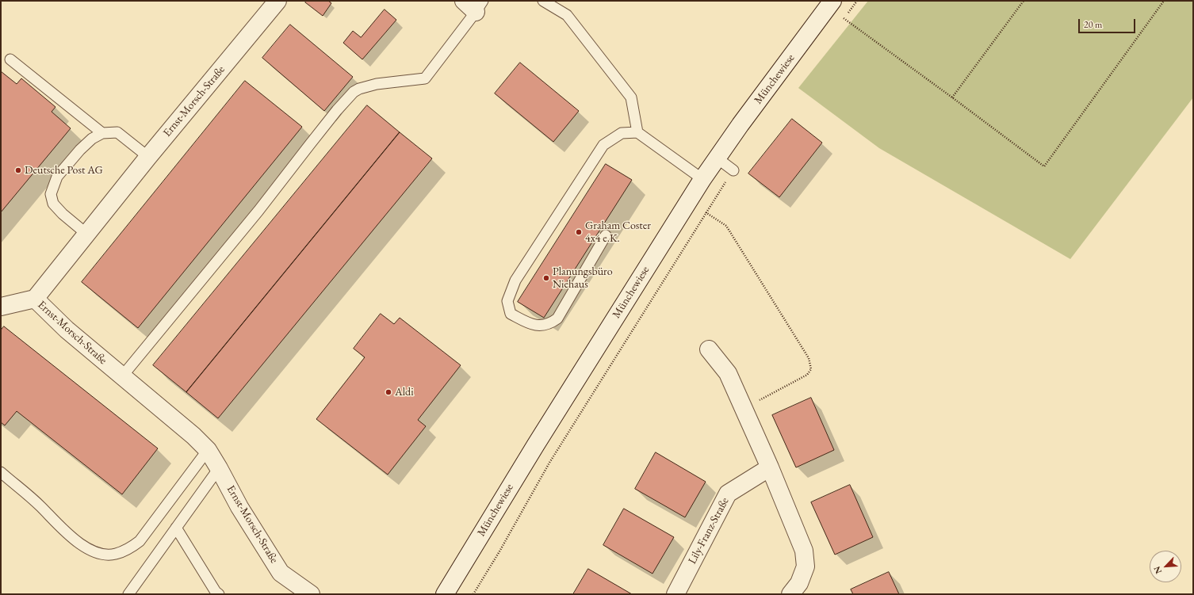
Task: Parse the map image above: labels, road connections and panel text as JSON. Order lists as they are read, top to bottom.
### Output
{
  "streets": {
    "street": ["Münchewiese", "Ernst-Morsch-Straße", "Lily-Franz-Straße"]
  },
  "places": [
    "Deutsche Post AG",
    "Graham Coster 4x4 e.K.",
    "Planungsbüro Niehaus",
    "Aldi"
  ],
  "scale_bar": "20 m",
  "north": "bottom left"
}
